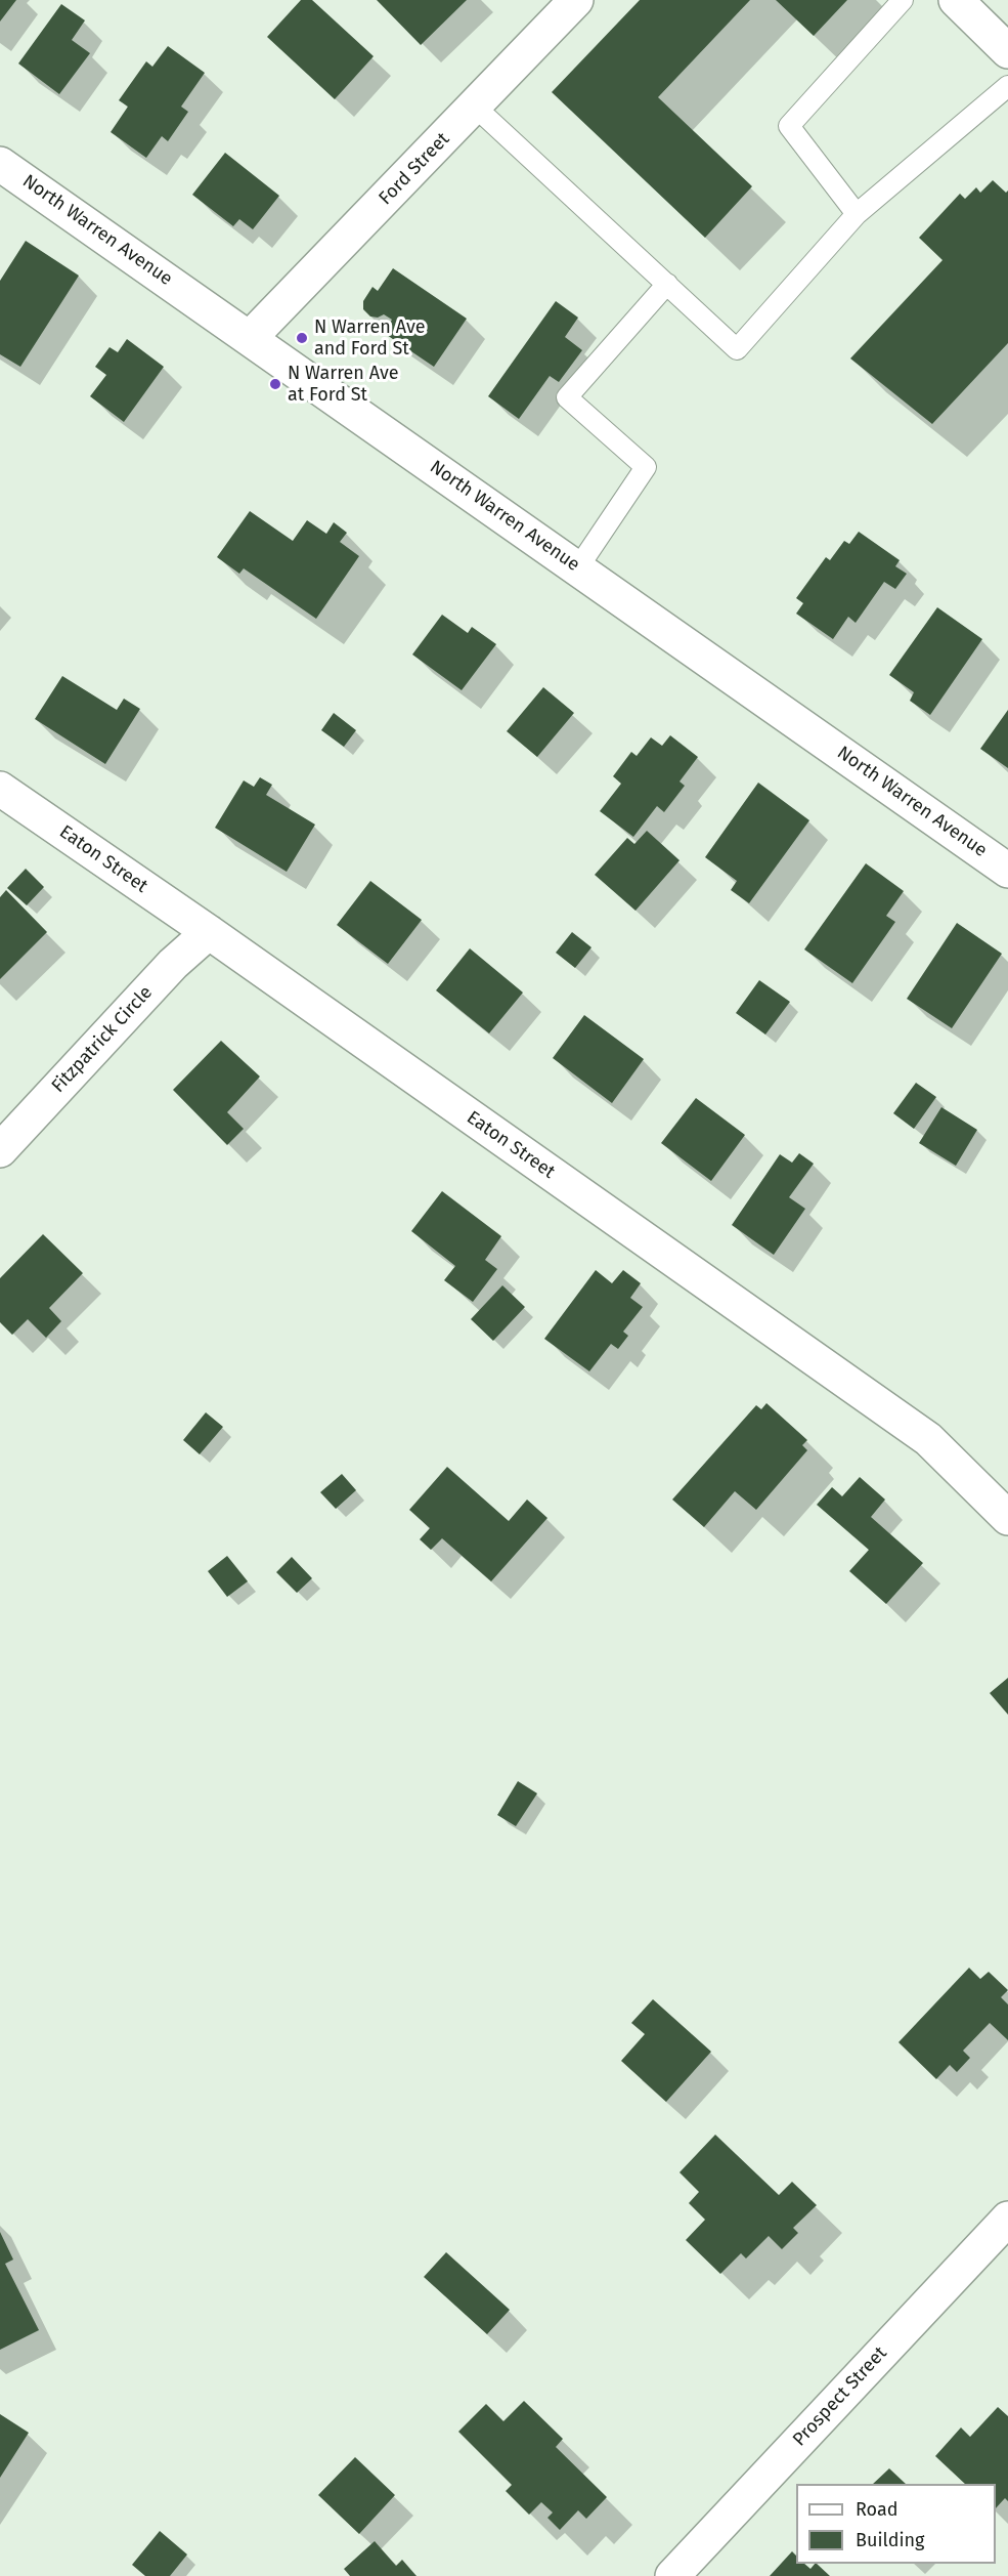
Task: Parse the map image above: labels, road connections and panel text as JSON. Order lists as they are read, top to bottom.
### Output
{
  "streets": {
    "street": [
      "Ford Street",
      "North Warren Avenue",
      "Eaton Street",
      "Fitzpatrick Circle",
      "Prospect Street"
    ]
  },
  "crossings": [
    ["Ford Street", "North Warren Avenue"],
    ["Eaton Street", "Fitzpatrick Circle"]
  ],
  "places": ["N Warren Ave and Ford St", "N Warren Ave at Ford St"],
  "legend": ["Road", "Building"]
}
